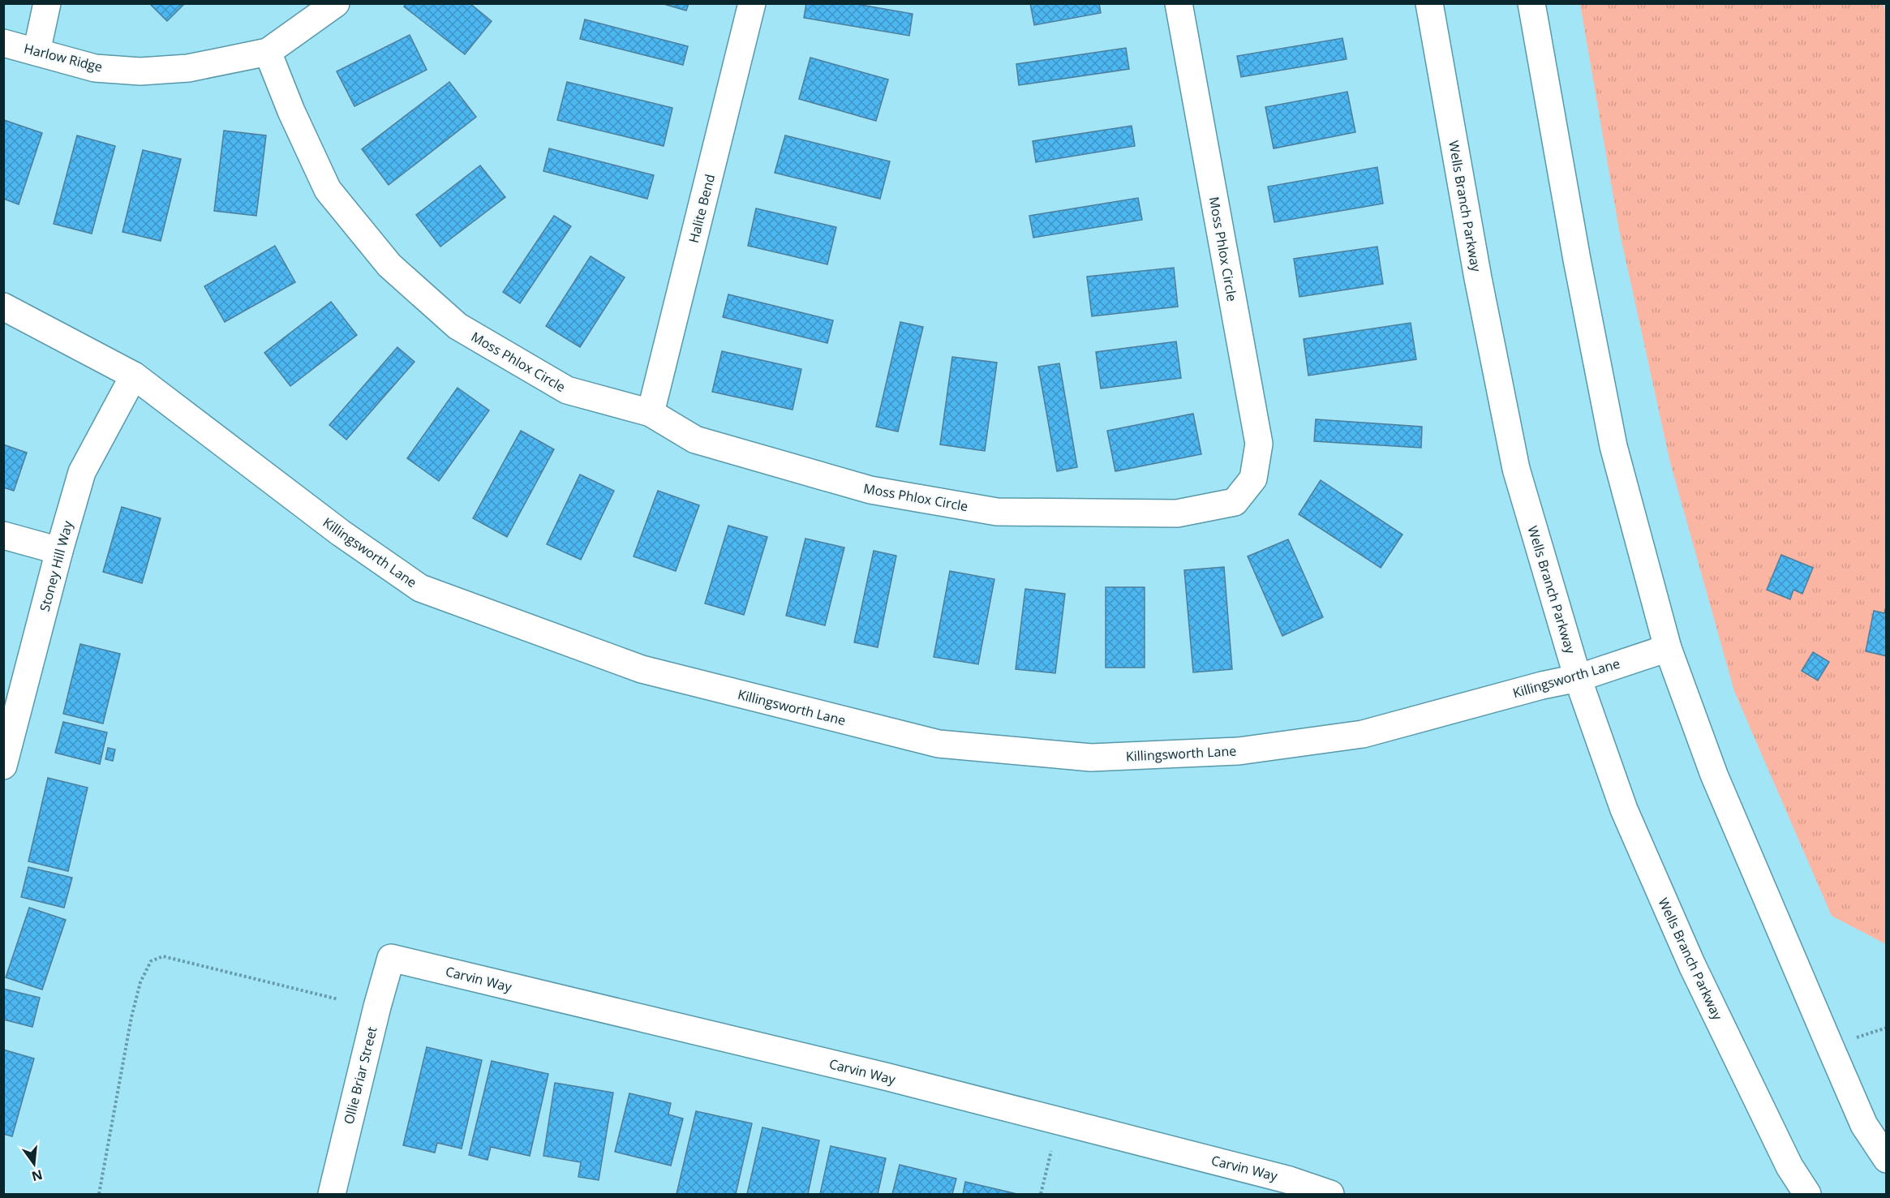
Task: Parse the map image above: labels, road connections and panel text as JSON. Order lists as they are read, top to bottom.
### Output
{
  "streets": {
    "street": [
      "Harlow Ridge",
      "Wells Branch Parkway",
      "Halite Bend",
      "Moss Phlox Circle",
      "Killingsworth Lane",
      "Stoney Hill Way",
      "Carvin Way",
      "Ollie Briar Street"
    ]
  },
  "crossings": [
    ["Harlow Ridge", "Moss Phlox Circle"],
    ["Wells Branch Parkway", "Killingsworth Lane"],
    ["Halite Bend", "Moss Phlox Circle"],
    ["Killingsworth Lane", "Stoney Hill Way"],
    ["Carvin Way", "Ollie Briar Street"]
  ],
  "north": "bottom"
}
